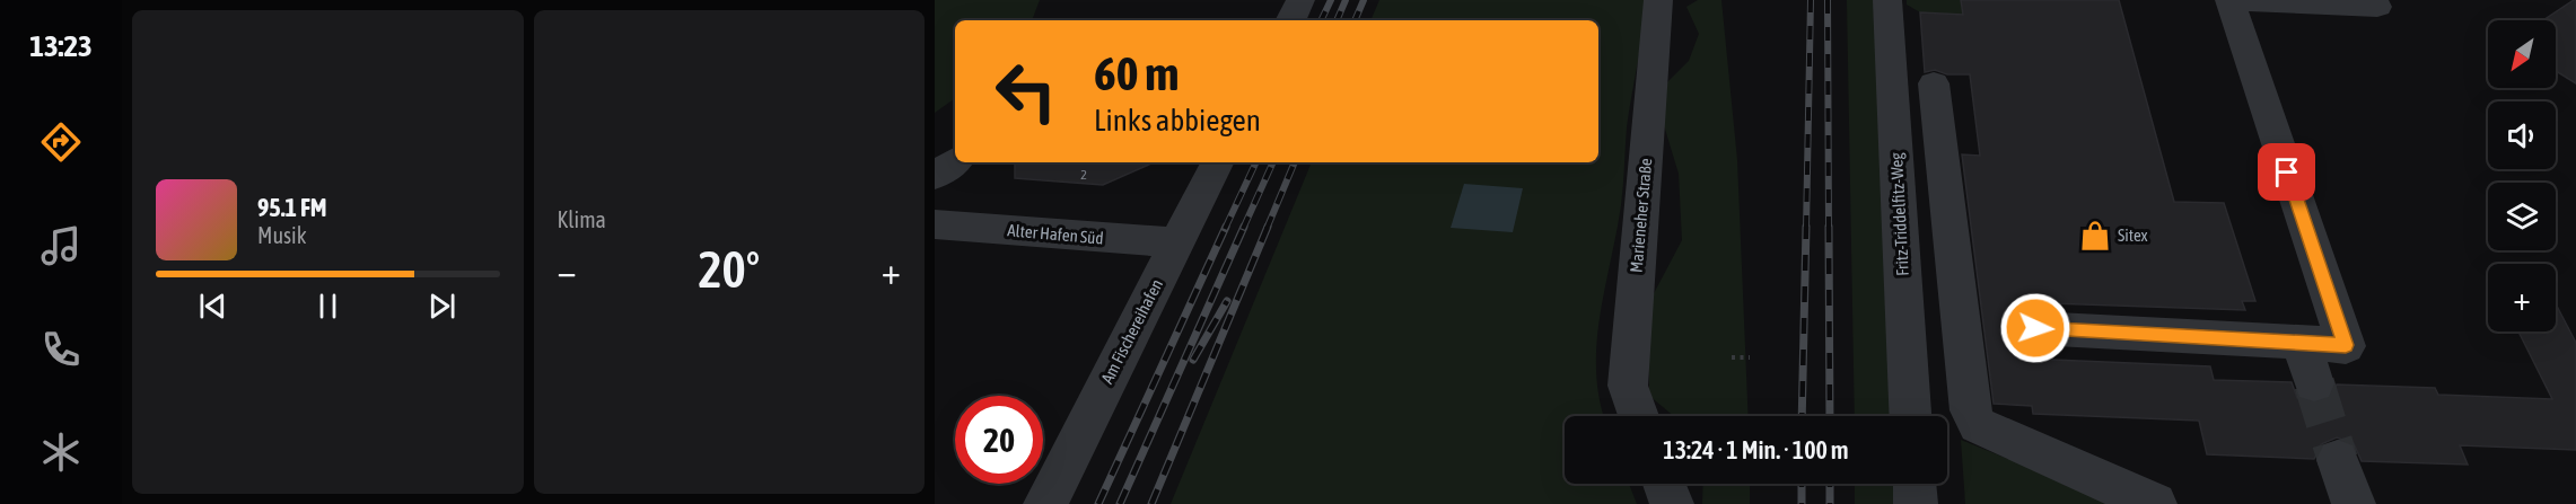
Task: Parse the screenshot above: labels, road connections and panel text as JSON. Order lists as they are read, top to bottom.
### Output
{
  "streets": {
    "street": [
      "Fritz-Triddelfitz-Weg",
      "Marieneher Straße",
      "Alter Hafen Süd",
      "Am Fischereihafen"
    ]
  },
  "crossings": [
    ["Alter Hafen Süd", "Am Fischereihafen"]
  ],
  "places": {
    "shop": ["Sitex"]
  },
  "house_numbers": ["2"],
  "north": "bottom left",
  "page": {
    "tabs": "13:23",
    "tile": "Klima",
    "map_buttons": "+",
    "turn": ["60 m", "Links abbiegen"],
    "song": ["95.1 FM", "Musik"],
    "heat": ["−", "20°", "+"],
    "limit": "20",
    "trip": "13:24 · 1 Min. · 100 m"
  }
}
